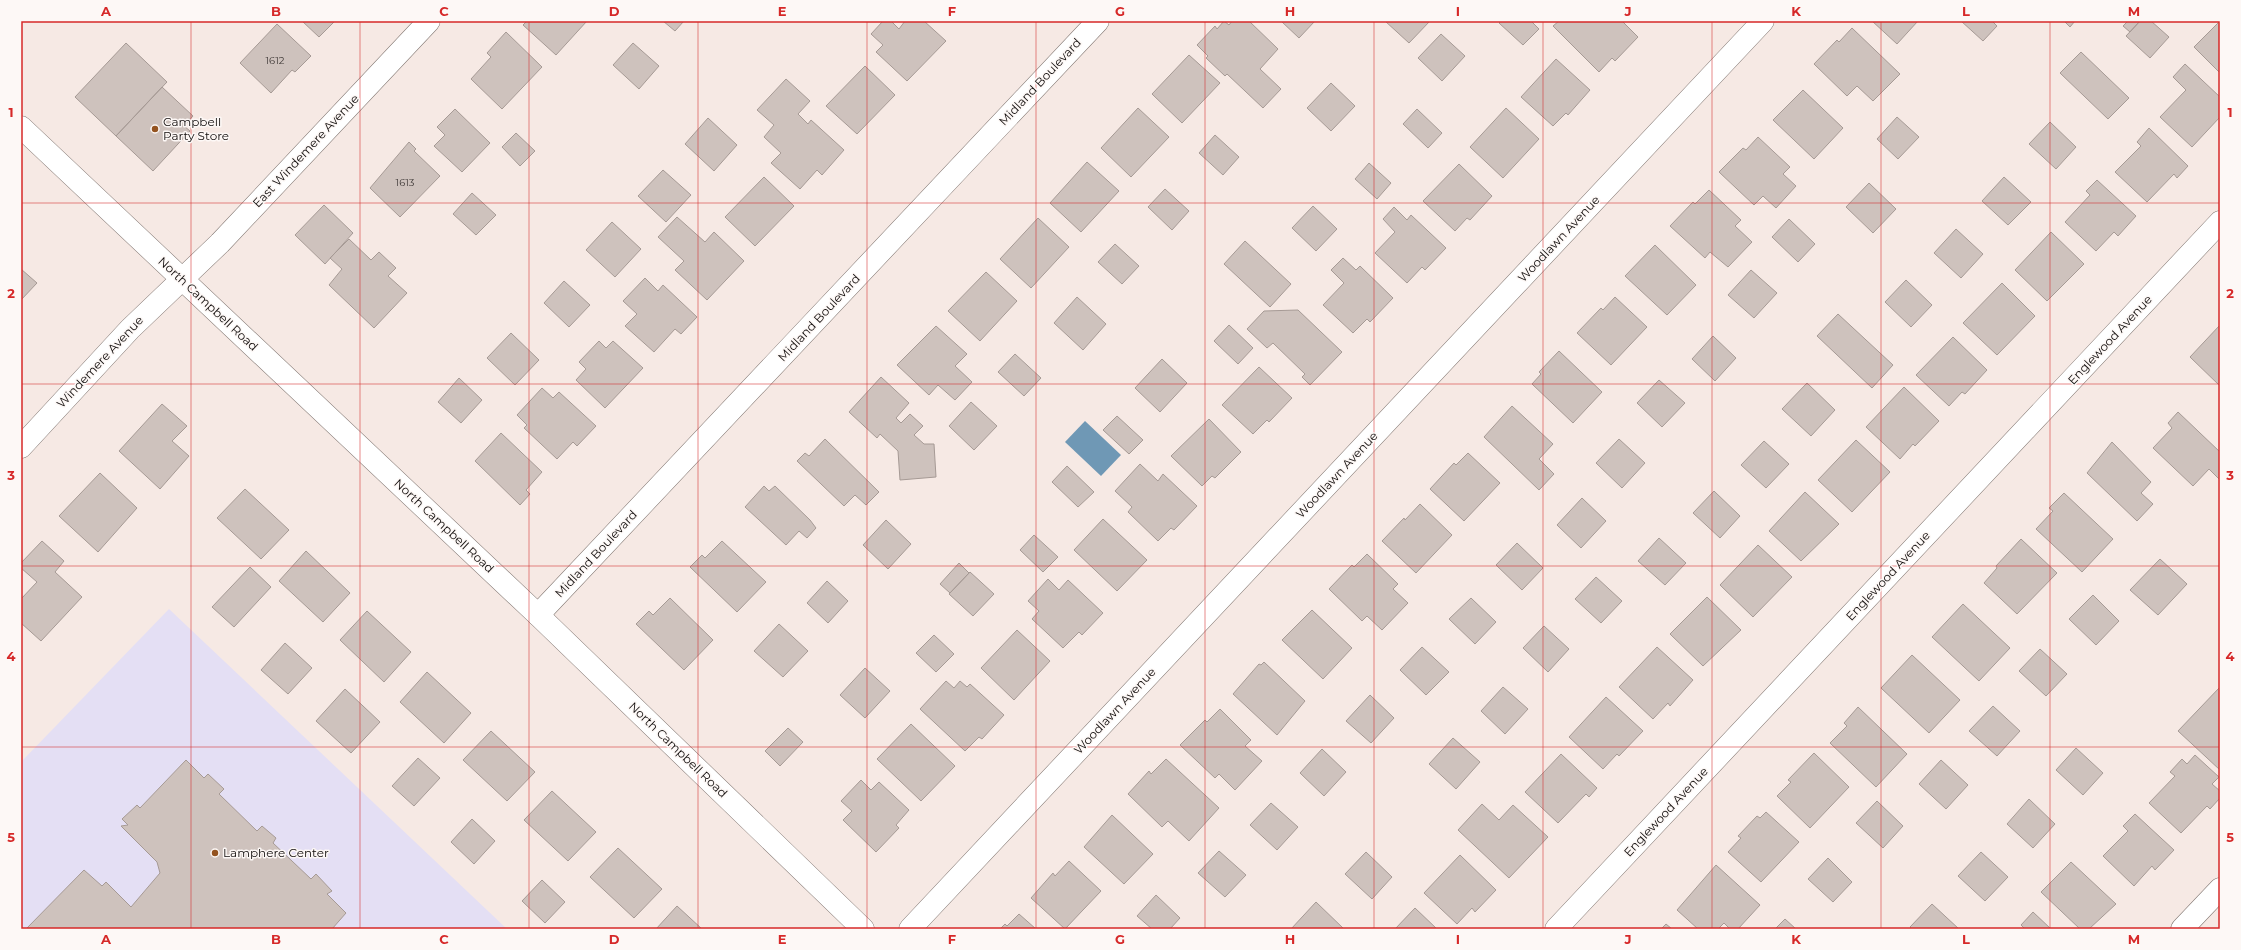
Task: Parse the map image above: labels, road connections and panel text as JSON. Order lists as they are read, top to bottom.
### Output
{
  "streets": {
    "street": [
      "Midland Boulevard",
      "East Windemere Avenue",
      "Woodlawn Avenue",
      "North Campbell Road",
      "Englewood Avenue",
      "Windemere Avenue"
    ]
  },
  "crossings": [
    ["Midland Boulevard", "North Campbell Road"],
    ["East Windemere Avenue", "North Campbell Road"],
    ["East Windemere Avenue", "Windemere Avenue"],
    ["North Campbell Road", "Windemere Avenue"]
  ],
  "places": ["Campbell Party Store", "Lamphere Center"],
  "house_numbers": ["1612", "1613"],
  "grid": {
    "columns": [
      "A",
      "B",
      "C",
      "D",
      "E",
      "F",
      "G",
      "H",
      "I",
      "J",
      "K",
      "L",
      "M"
    ],
    "rows": [
      "1",
      "2",
      "3",
      "4",
      "5"
    ]
  }
}
